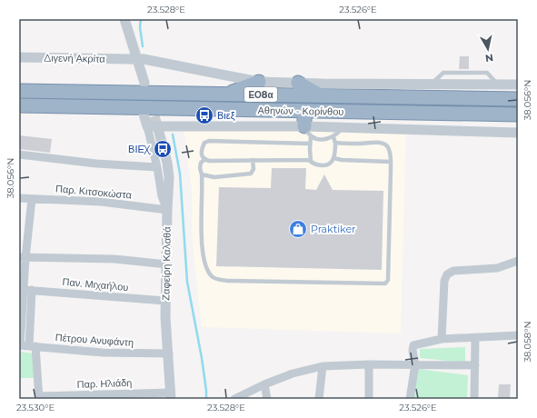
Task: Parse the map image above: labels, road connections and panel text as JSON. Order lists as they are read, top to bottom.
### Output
{
  "streets": {
    "highway": ["ΕΟ8α", "Αθηνών - Κορίνθου"],
    "street": [
      "Διγενή Ακρίτα",
      "Παρ. Κιτσοκώστα",
      "Ζαφείρη Καλαθά",
      "Παν. Μιχαήλου",
      "Πέτρου Ανυφάντη",
      "Παρ. Ηλιάδη"
    ]
  },
  "crossings": [
    ["Παρ. Κιτσοκώστα", "Ζαφείρη Καλαθά"],
    ["Ζαφείρη Καλαθά", "Παν. Μιχαήλου"],
    ["Ζαφείρη Καλαθά", "Πέτρου Ανυφάντη"],
    ["Ζαφείρη Καλαθά", "Παρ. Ηλιάδη"]
  ],
  "places": {
    "bus stop": ["Βιεξ", "ΒΙΕΧ"],
    "shop": ["Praktiker"]
  },
  "north": "bottom",
  "coordinates": [
    "23.528°E",
    "23.526°E",
    "38.056°N",
    "38.058°N",
    "23.530°E"
  ]
}
